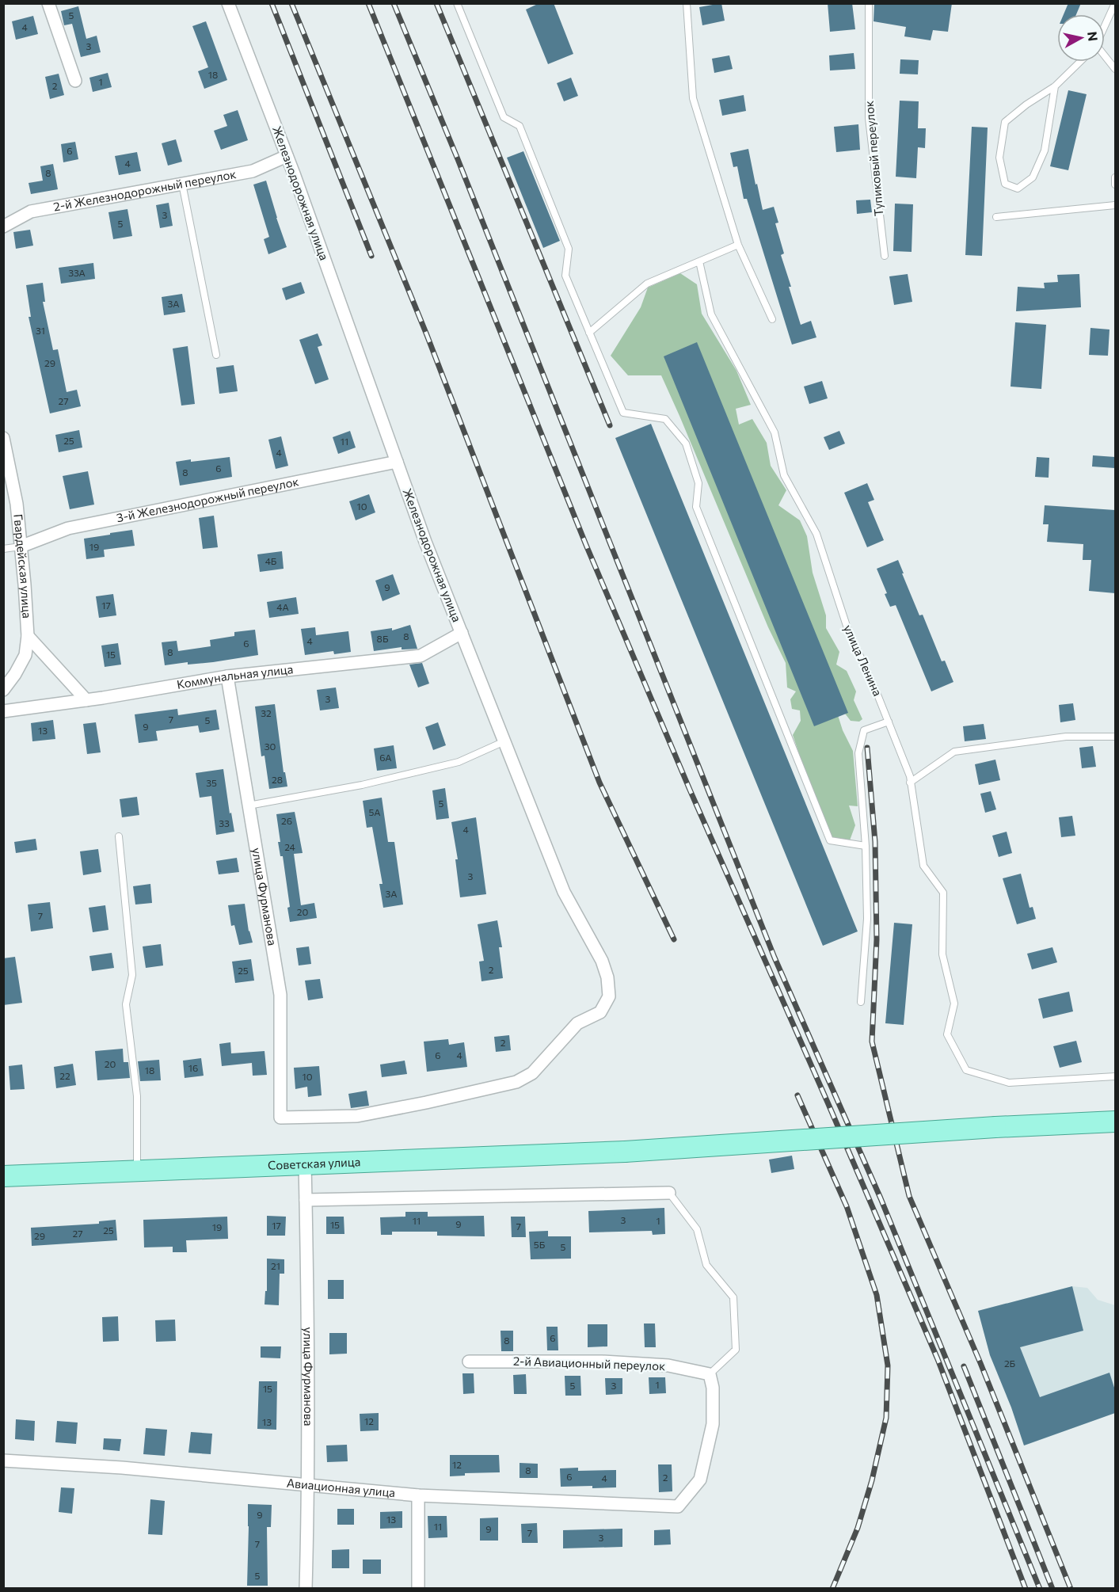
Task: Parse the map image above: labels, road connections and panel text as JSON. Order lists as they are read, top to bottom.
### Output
{
  "streets": {
    "main road": ["Советская улица"],
    "street": [
      "2-й Железнодорожный переулок",
      "Железнодорожная улица",
      "3-й Железнодорожный переулок",
      "Гвардейская улица",
      "Коммунальная улица",
      "улица Фурманова",
      "2-й Авиационный переулок",
      "Авиационная улица"
    ],
    "lane": ["Тупиковый переулок", "улица Ленина"]
  },
  "crossings": [
    ["2-й Железнодорожный переулок", "Железнодорожная улица"],
    ["Железнодорожная улица", "3-й Железнодорожный переулок"],
    ["Железнодорожная улица", "Коммунальная улица"],
    ["Железнодорожная улица", "улица Фурманова"],
    ["3-й Железнодорожный переулок", "Гвардейская улица"],
    ["Коммунальная улица", "улица Фурманова"],
    ["улица Фурманова", "Советская улица"],
    ["улица Фурманова", "Авиационная улица"],
    ["2-й Авиационный переулок", "Авиационная улица"]
  ],
  "house_numbers": [
    "5",
    "4",
    "3",
    "18",
    "1",
    "2",
    "6",
    "4",
    "8",
    "3",
    "5",
    "33А",
    "3А",
    "31",
    "29",
    "27",
    "25",
    "11",
    "4",
    "6",
    "8",
    "10",
    "19",
    "4Б",
    "9",
    "17",
    "4А",
    "8",
    "8Б",
    "4",
    "6",
    "8",
    "15",
    "3",
    "32",
    "7",
    "5",
    "9",
    "13",
    "30",
    "6А",
    "28",
    "35",
    "5",
    "5А",
    "26",
    "33",
    "4",
    "24",
    "3",
    "3А",
    "20",
    "7",
    "2",
    "25",
    "2",
    "6",
    "4",
    "20",
    "16",
    "18",
    "22",
    "10",
    "3",
    "11",
    "1",
    "9",
    "15",
    "17",
    "7",
    "19",
    "25",
    "27",
    "29",
    "5Б",
    "5",
    "21",
    "6",
    "8",
    "2Б",
    "1",
    "5",
    "3",
    "15",
    "12",
    "13",
    "12",
    "8",
    "6",
    "2",
    "4",
    "9",
    "13",
    "11",
    "9",
    "7",
    "3",
    "7",
    "5"
  ],
  "north": "right"
}
